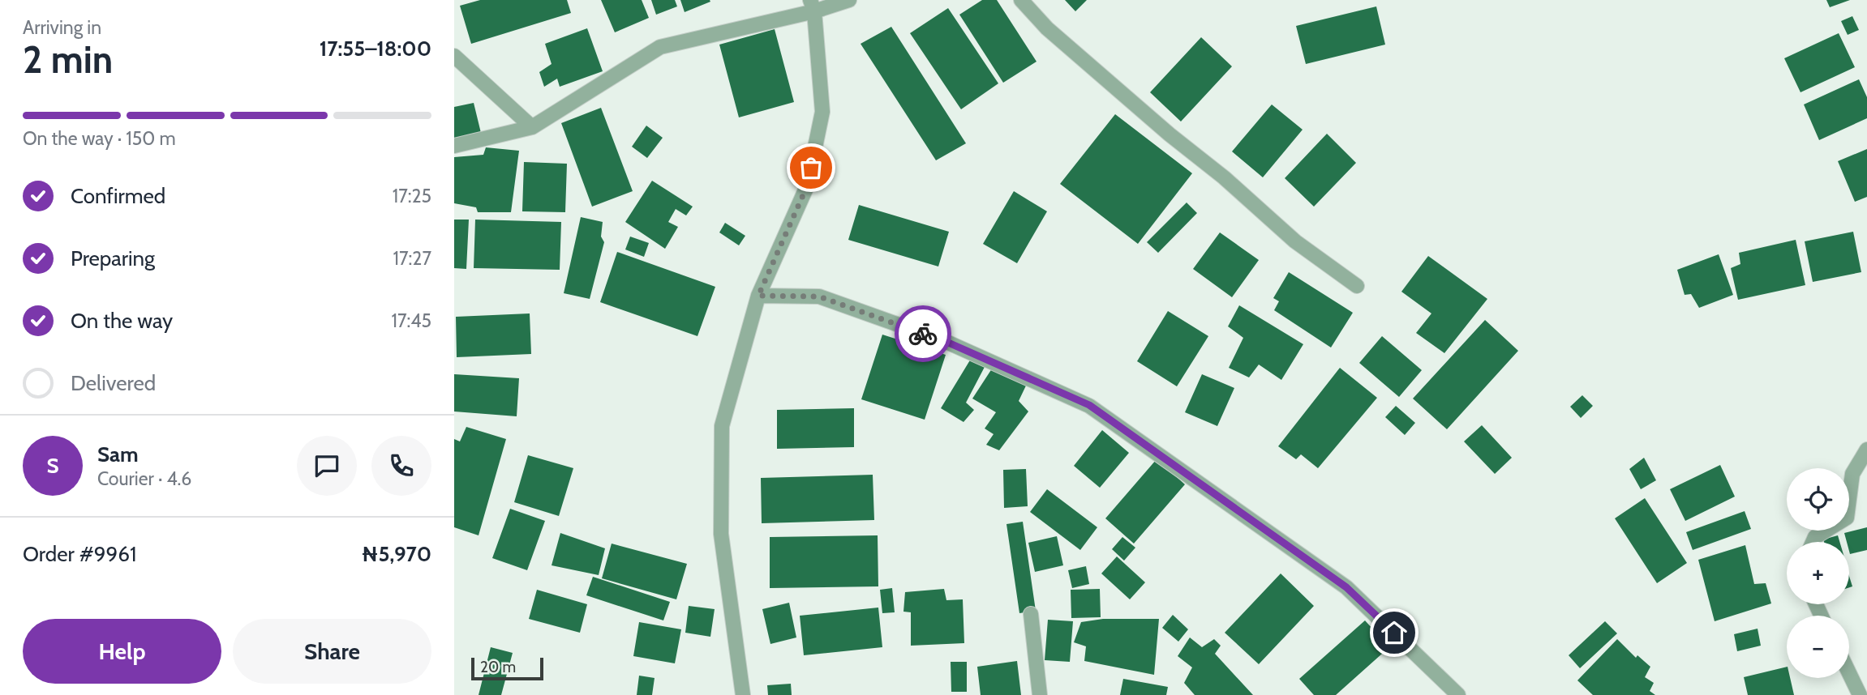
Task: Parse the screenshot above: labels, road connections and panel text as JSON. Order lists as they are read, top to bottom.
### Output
{
  "scale_bar": "20 m",
  "page": {
    "heading": ["2 min", "Arriving in", "17:55–18:00"],
    "panel": [
      "Sam",
      "Courier · 4.6",
      "Order #9961",
      "₦5,970"
    ],
    "bar": "On the way · 150 m",
    "list": [
      ["Confirmed", "17:25"],
      ["Preparing", "17:27"],
      ["On the way", "17:45"],
      "Delivered"
    ],
    "round": "S",
    "map_buttons": ["+", "−"],
    "buttons": ["Help", "Share"],
    "scale": "20 m"
  }
}
